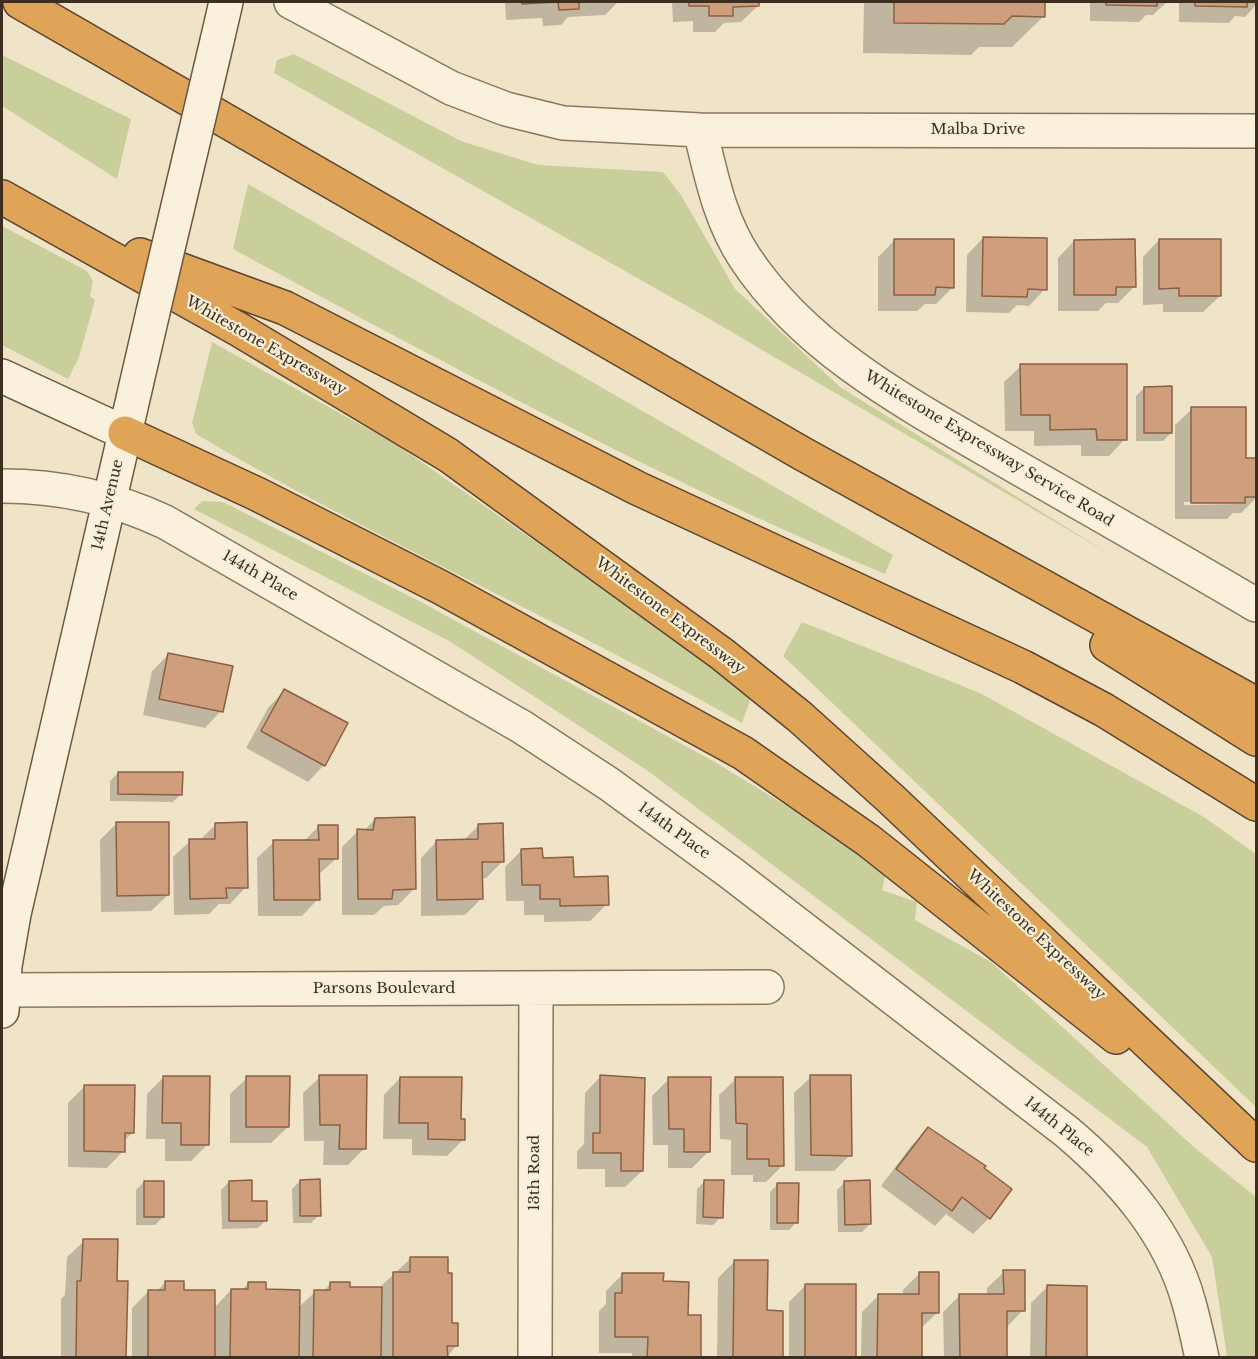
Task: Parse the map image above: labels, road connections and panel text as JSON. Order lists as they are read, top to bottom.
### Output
{
  "streets": {
    "highway": ["Whitestone Expressway"],
    "street": [
      "Malba Drive",
      "Whitestone Expressway Service Road",
      "14th Avenue",
      "144th Place",
      "Parsons Boulevard",
      "13th Road"
    ]
  },
  "crossings": [
    ["Malba Drive", "Whitestone Expressway Service Road"],
    ["14th Avenue", "144th Place"],
    ["14th Avenue", "Parsons Boulevard"],
    ["Parsons Boulevard", "13th Road"]
  ]
}
